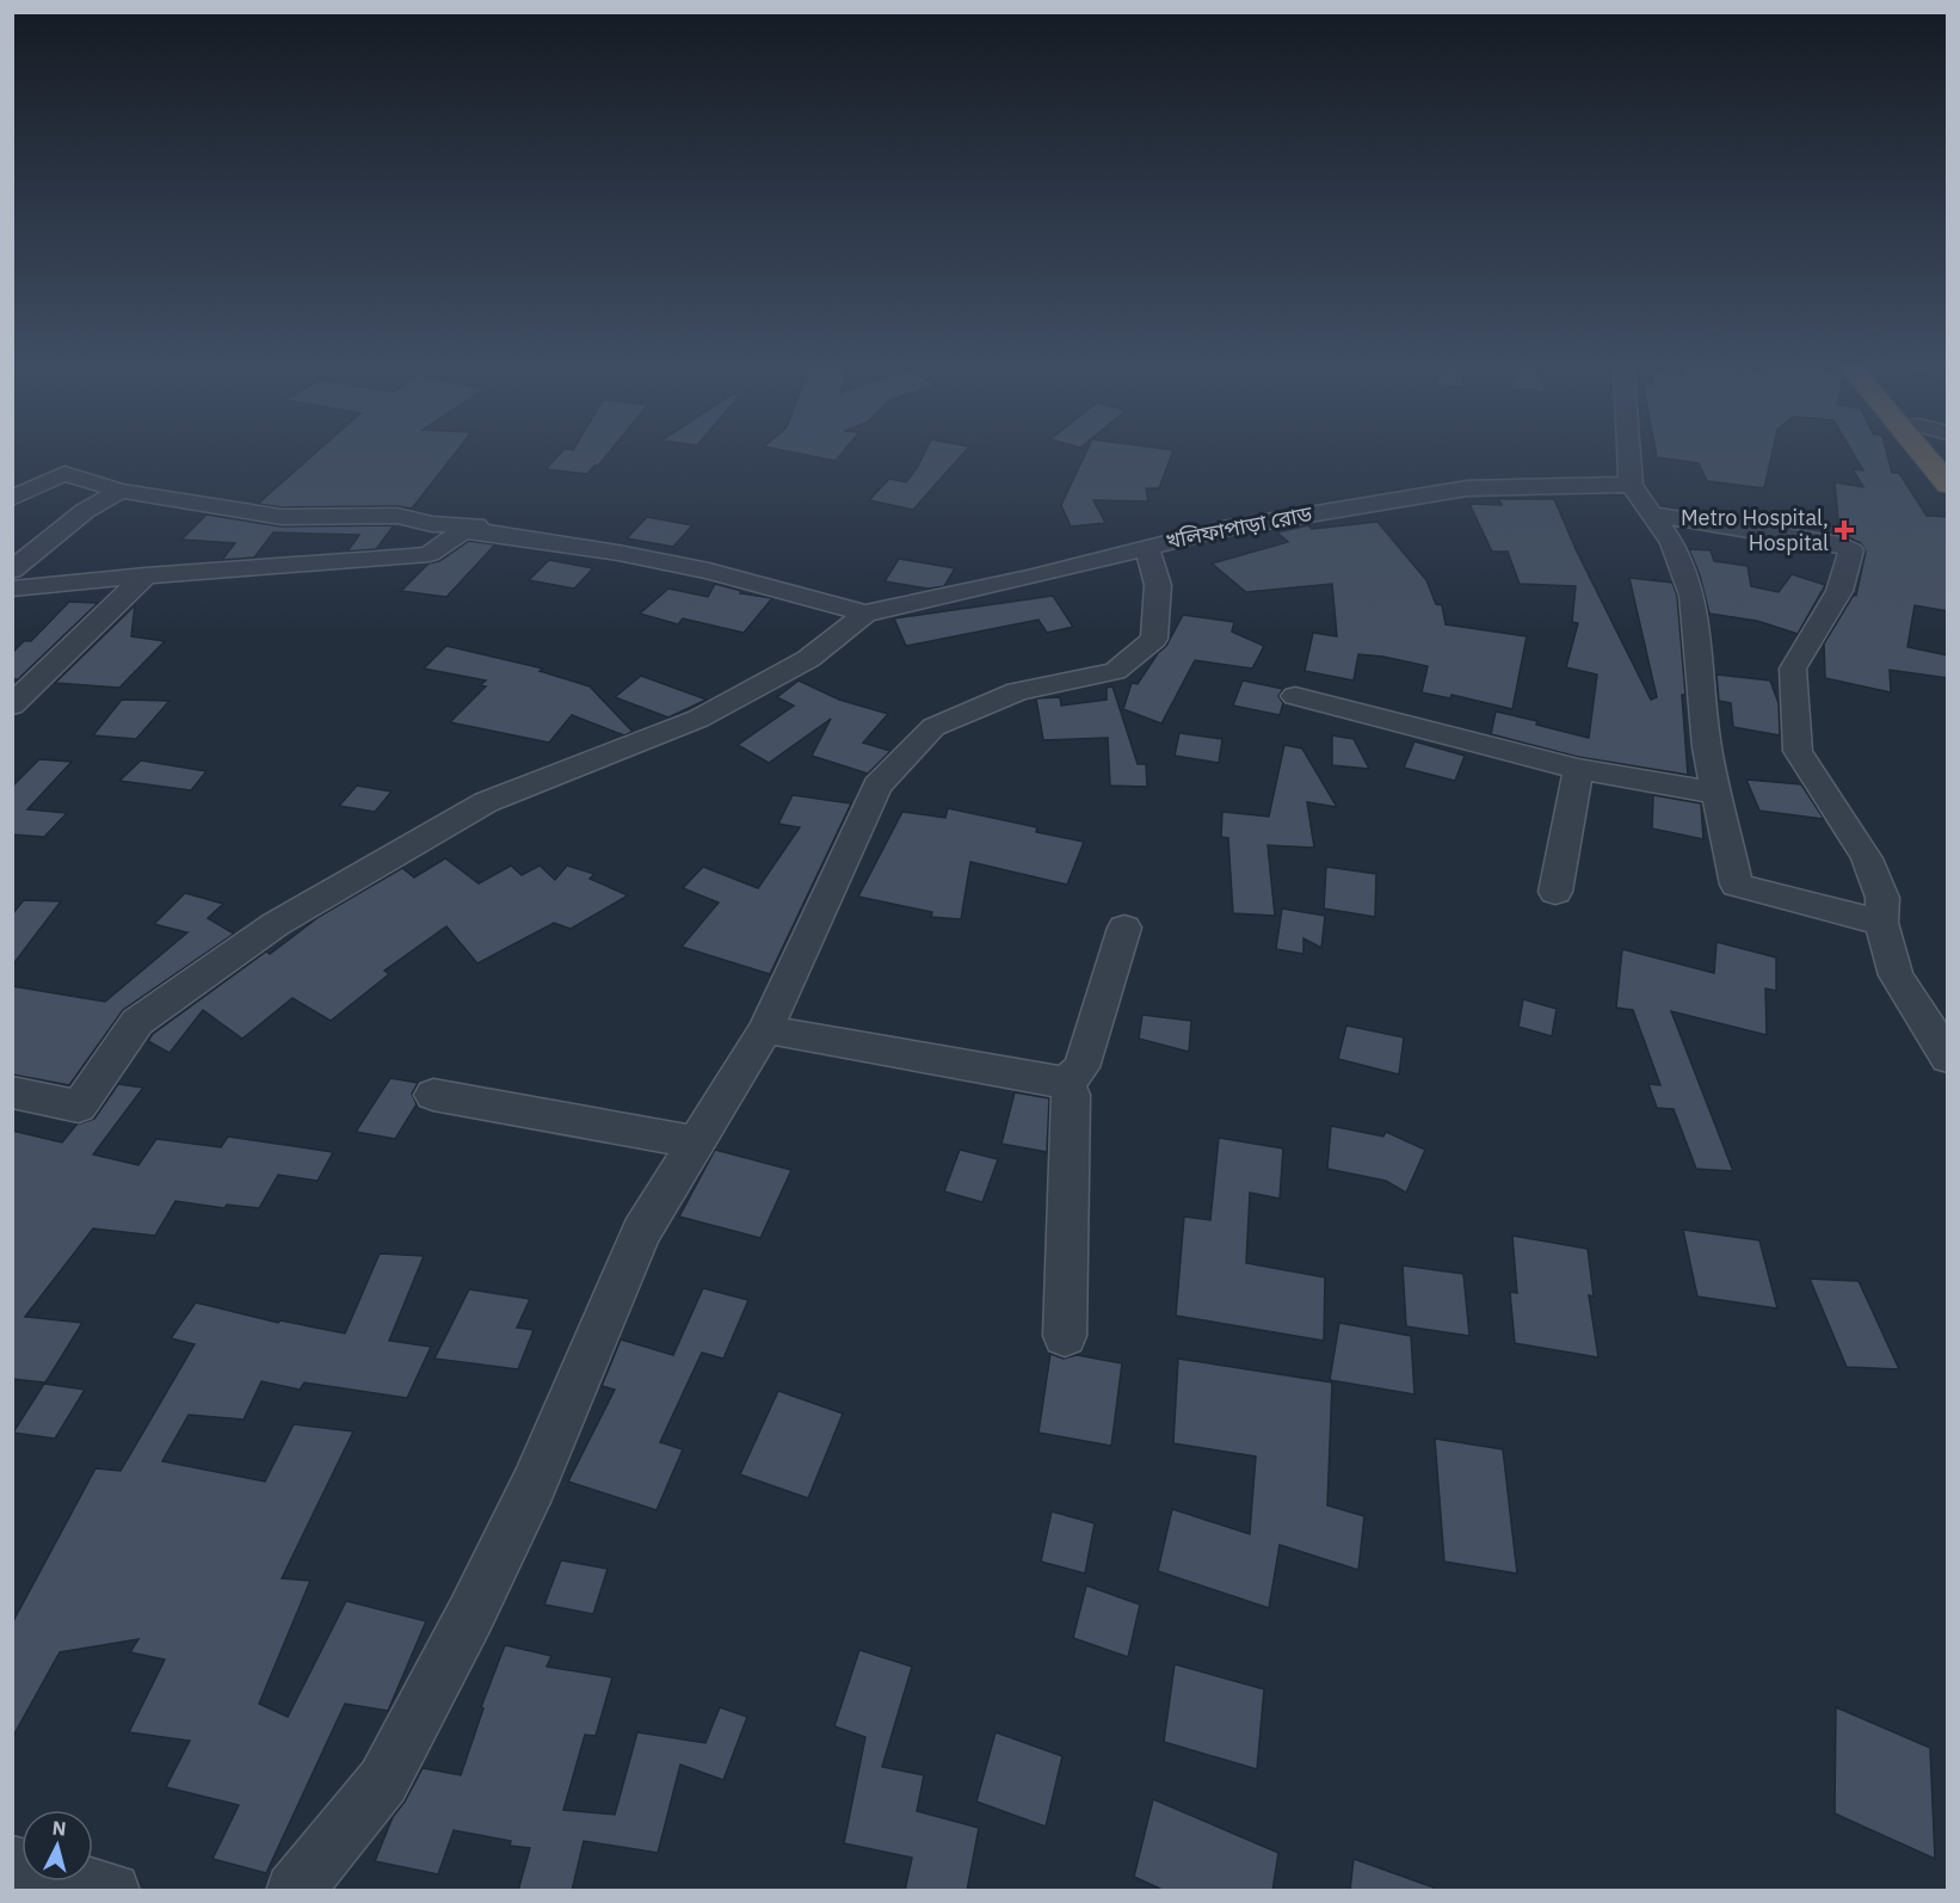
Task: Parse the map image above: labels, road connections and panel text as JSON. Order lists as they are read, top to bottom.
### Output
{
  "streets": {
    "street": ["খলিফাপাড়া রোড"]
  },
  "places": {
    "health": ["Metro Hospital, Hospital"]
  },
  "north": "top"
}
